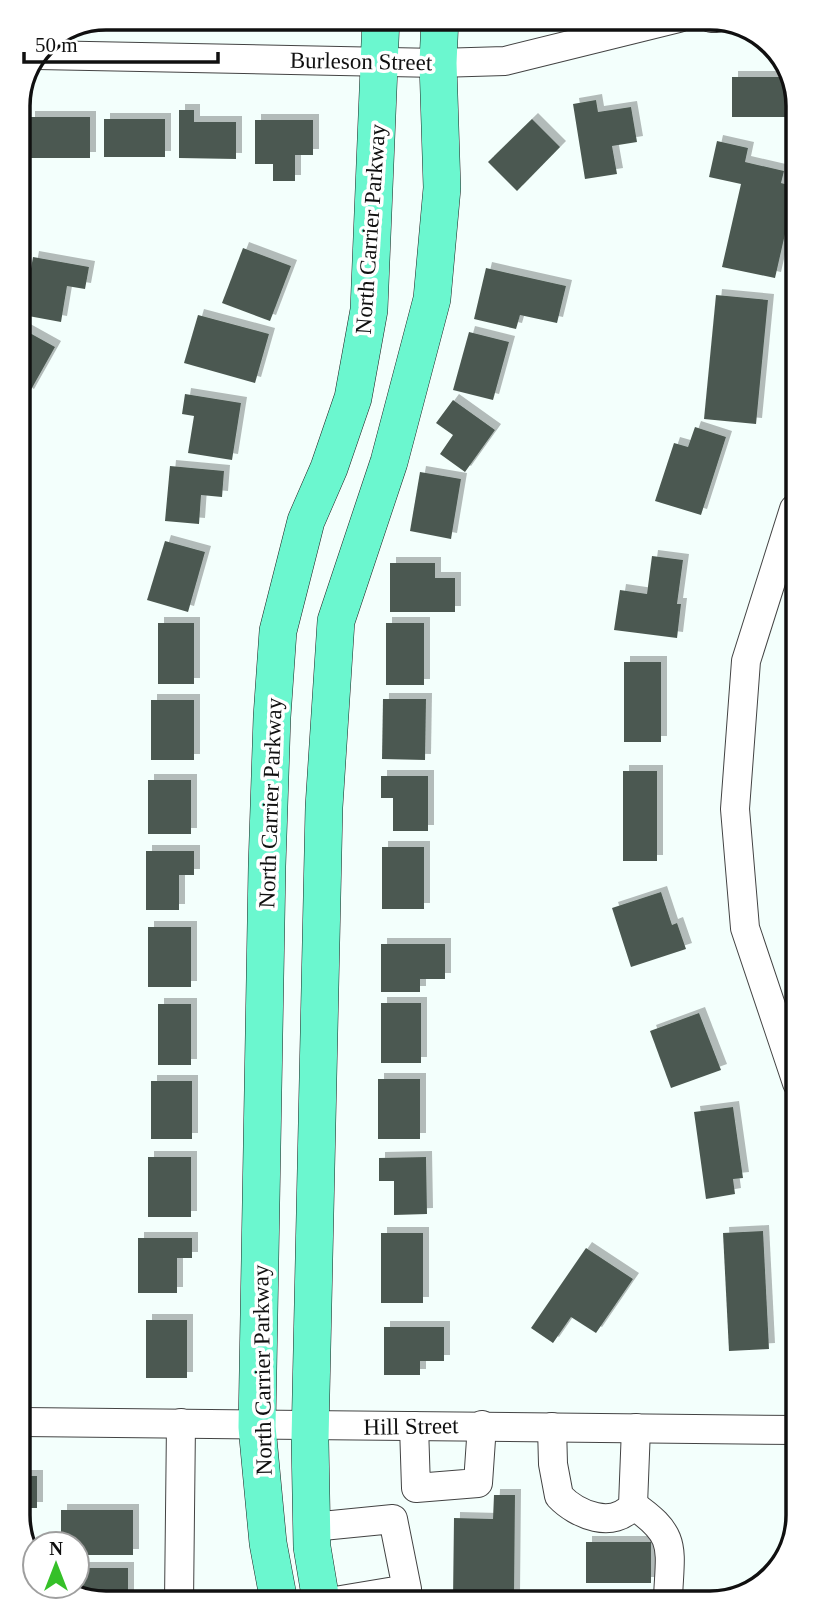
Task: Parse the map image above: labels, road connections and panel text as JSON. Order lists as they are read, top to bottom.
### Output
{
  "streets": {
    "main road": ["North Carrier Parkway"],
    "street": ["Burleson Street", "Hill Street"]
  },
  "crossings": [
    ["Burleson Street", "North Carrier Parkway"],
    ["North Carrier Parkway", "Hill Street"]
  ],
  "scale_bar": "50 m",
  "north": "top"
}
